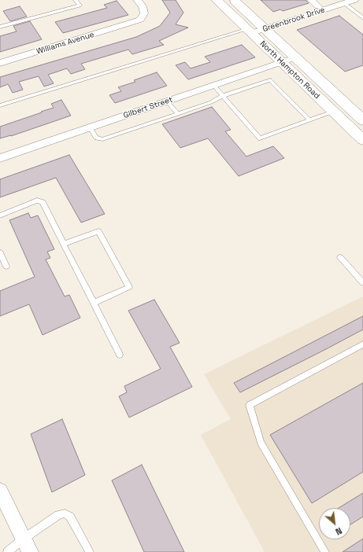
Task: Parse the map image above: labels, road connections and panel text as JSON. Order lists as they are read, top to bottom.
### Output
{
  "streets": {
    "main road": ["North Hampton Road"],
    "street": ["Greenbrook Drive", "Williams Avenue", "Gilbert Street"]
  },
  "crossings": [
    ["Greenbrook Drive", "North Hampton Road"],
    ["North Hampton Road", "Gilbert Street"]
  ],
  "north": "bottom right"
}
